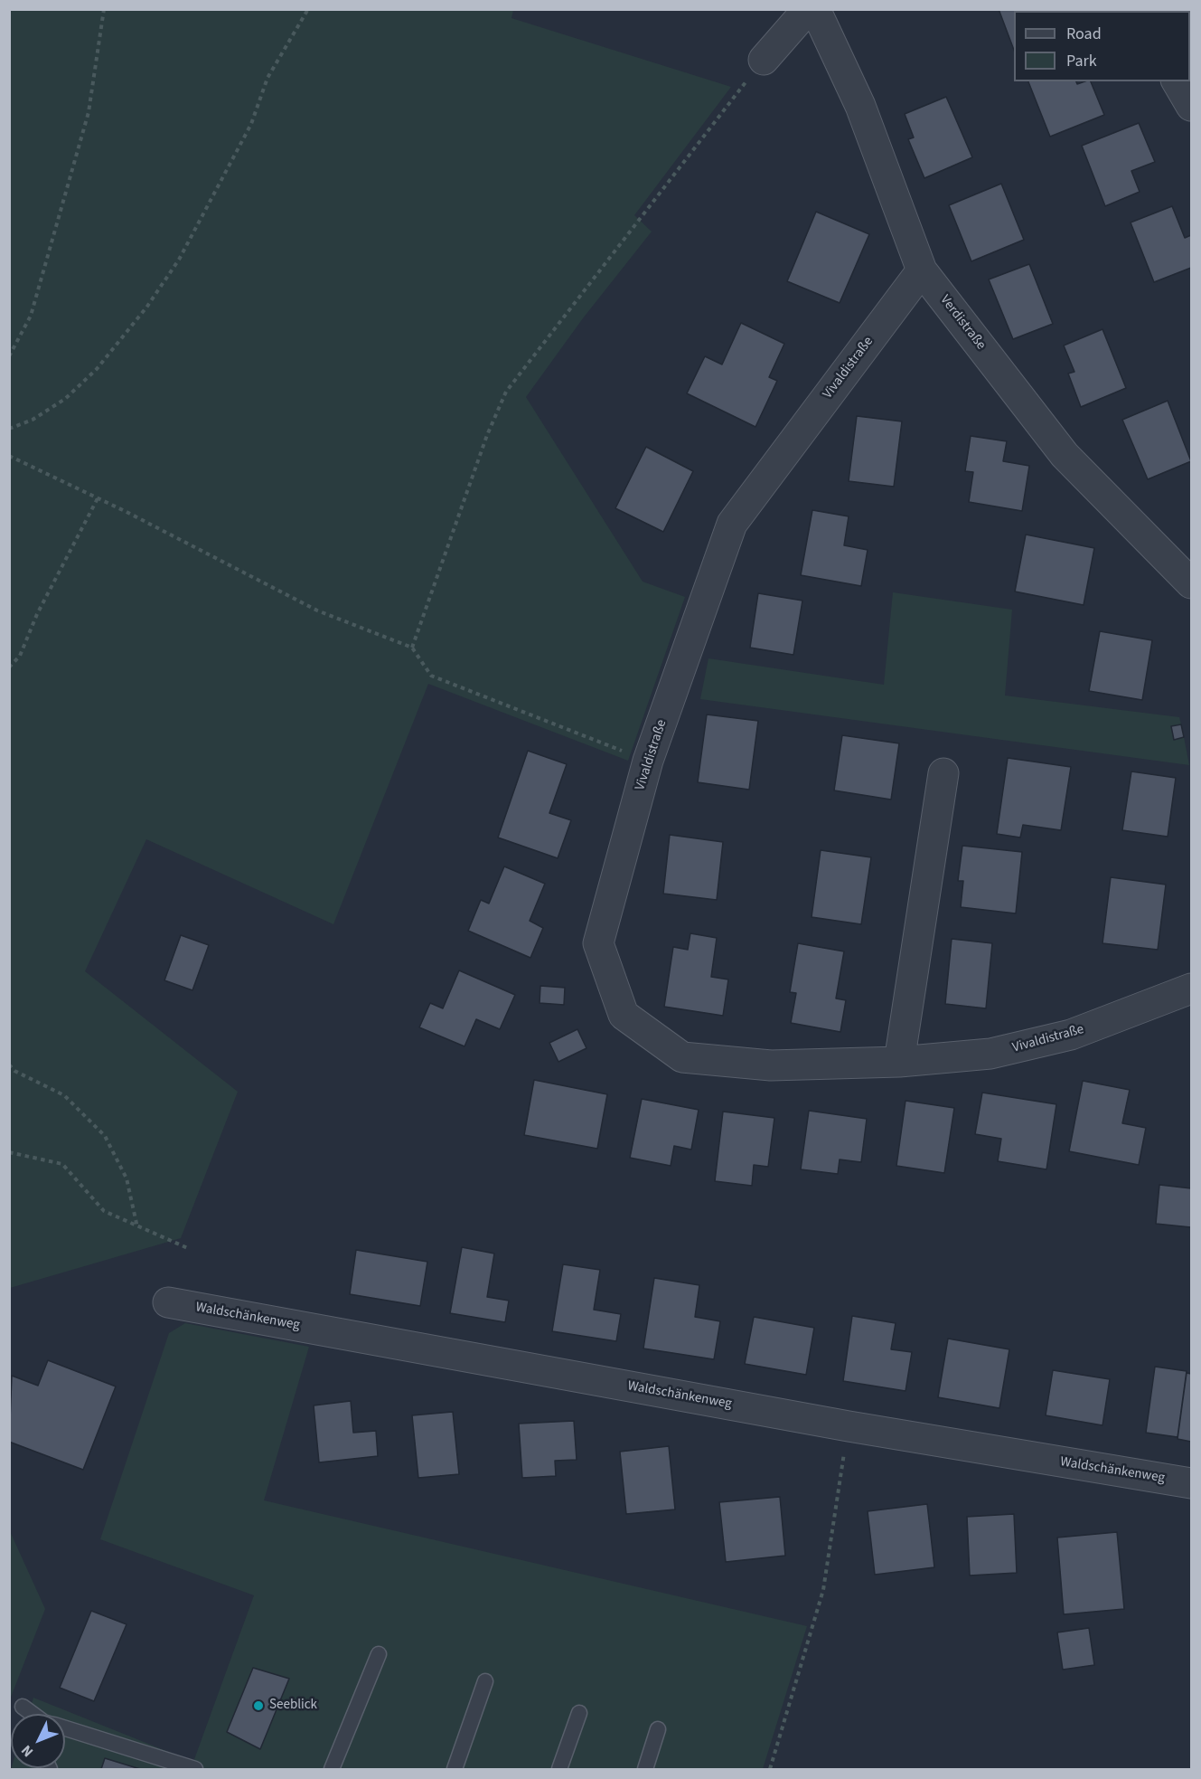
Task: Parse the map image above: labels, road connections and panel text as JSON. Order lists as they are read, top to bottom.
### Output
{
  "streets": {
    "street": ["Verdistraße", "Vivaldistraße", "Waldschänkenweg"]
  },
  "crossings": [
    ["Verdistraße", "Vivaldistraße"]
  ],
  "places": ["Seeblick"],
  "legend": ["Road", "Park"],
  "north": "bottom left"
}
